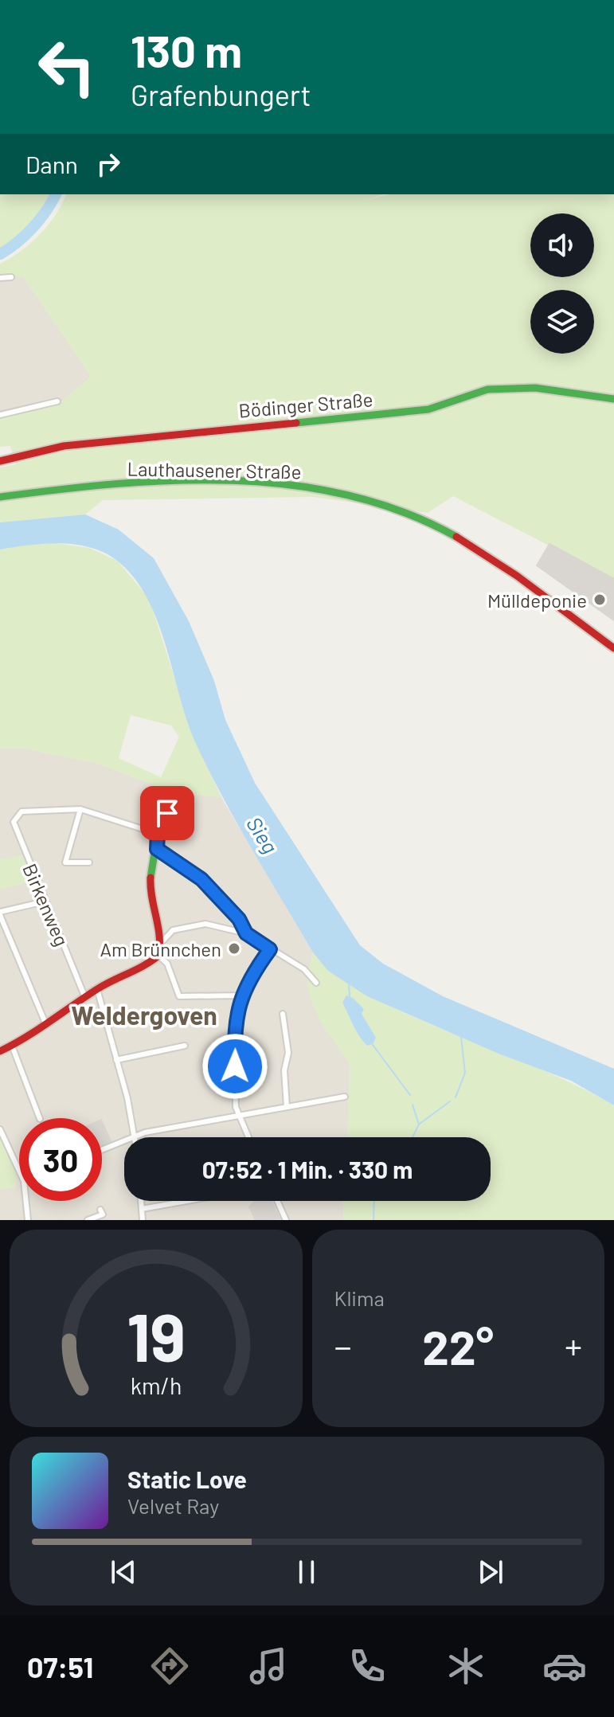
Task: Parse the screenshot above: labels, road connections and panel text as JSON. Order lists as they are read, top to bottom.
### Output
{
  "streets": {
    "street": ["Bödinger Straße", "Lauthausener Straße", "Birkenweg"]
  },
  "districts": ["Weldergoven"],
  "water": ["Sieg"],
  "places": ["Mülldeponie", "Am Brünnchen"],
  "page": {
    "turn": ["130 m", "Grafenbungert"],
    "then": "Dann",
    "limit": "30",
    "trip": "07:52 · 1 Min. · 330 m",
    "tile": "Klima",
    "heat": ["−", "22°", "+"],
    "song": ["Static Love", "Velvet Ray"],
    "tabs": "07:51",
    "gauge": ["19", "km/h"]
  }
}
